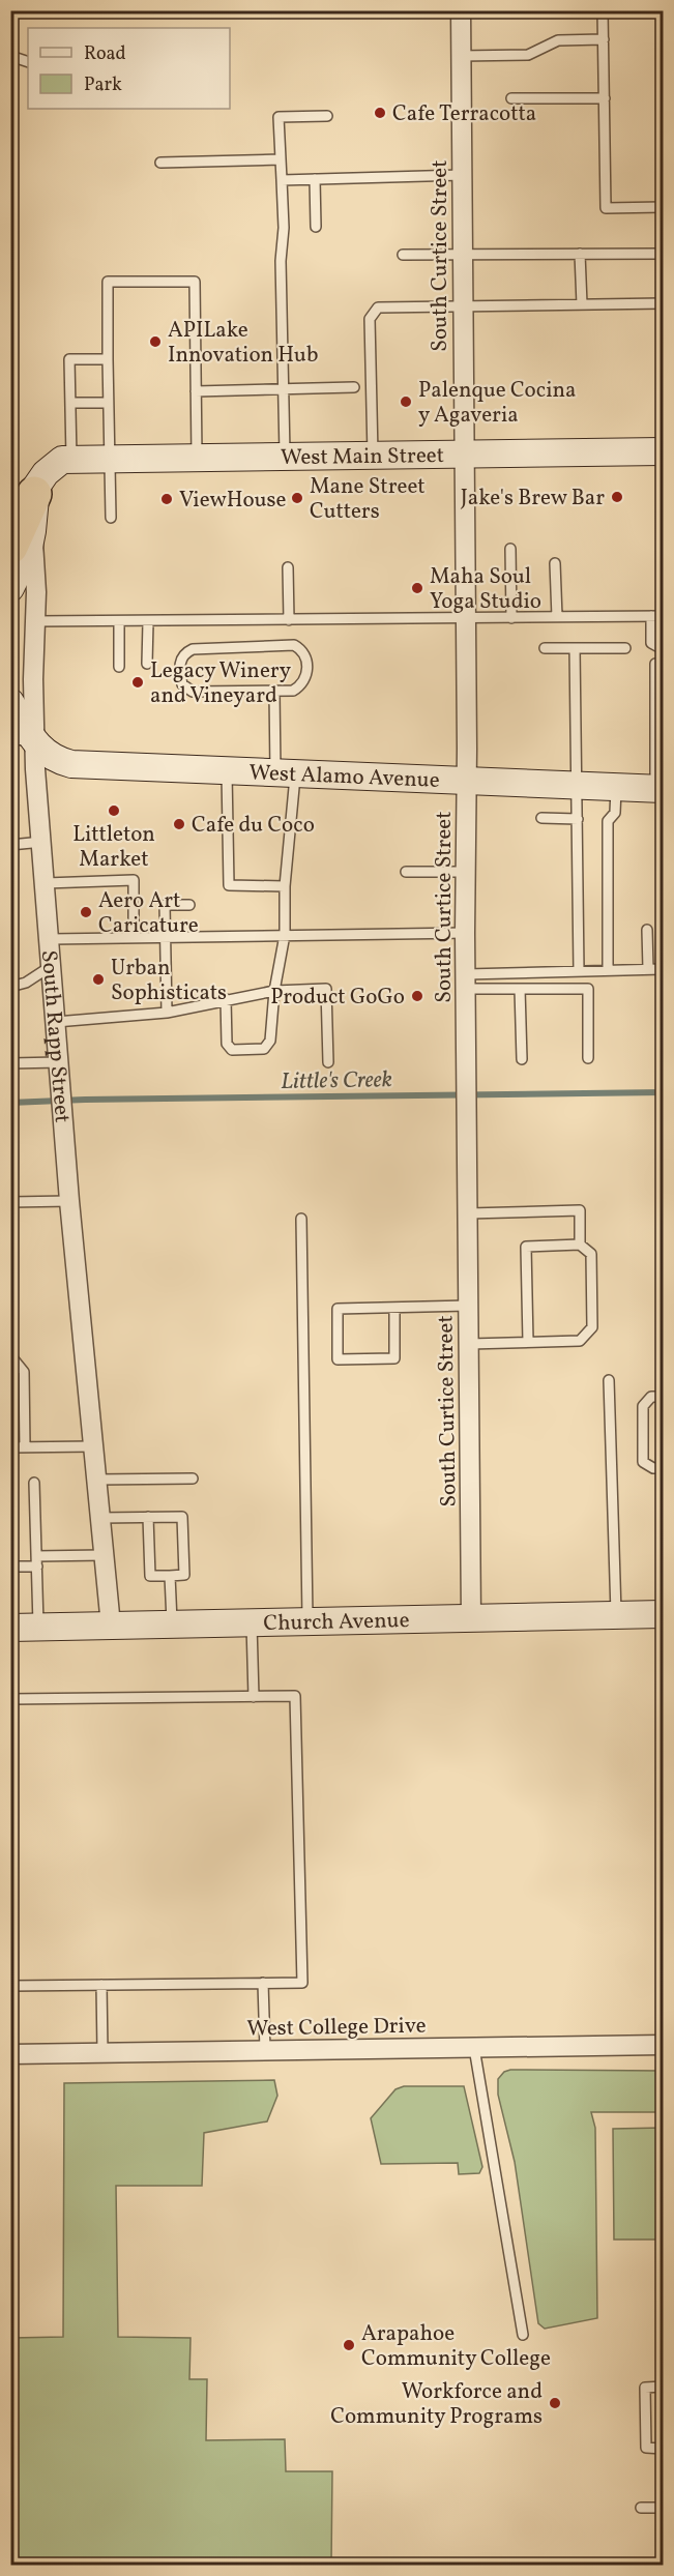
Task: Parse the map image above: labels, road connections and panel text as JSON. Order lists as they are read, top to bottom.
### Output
{
  "streets": {
    "main road": ["West Main Street", "West Alamo Avenue", "Church Avenue"],
    "street": ["South Curtice Street", "South Rapp Street", "West College Drive"]
  },
  "crossings": [
    ["South Curtice Street", "West Main Street"],
    ["South Curtice Street", "West Alamo Avenue"],
    ["South Curtice Street", "Church Avenue"],
    ["West Alamo Avenue", "South Rapp Street"],
    ["South Rapp Street", "Church Avenue"]
  ],
  "water": ["Little's Creek"],
  "places": [
    "Cafe Terracotta",
    "APILake Innovation Hub",
    "Palenque Cocina y Agaveria",
    "Jake's Brew Bar",
    "Mane Street Cutters",
    "ViewHouse",
    "Maha Soul Yoga Studio",
    "Legacy Winery and Vineyard",
    "Littleton Market",
    "Cafe du Coco",
    "Aero Art Caricature",
    "Urban Sophisticats",
    "Product GoGo",
    "Arapahoe Community College",
    "Workforce and Community Programs"
  ],
  "legend": ["Road", "Park"]
}
